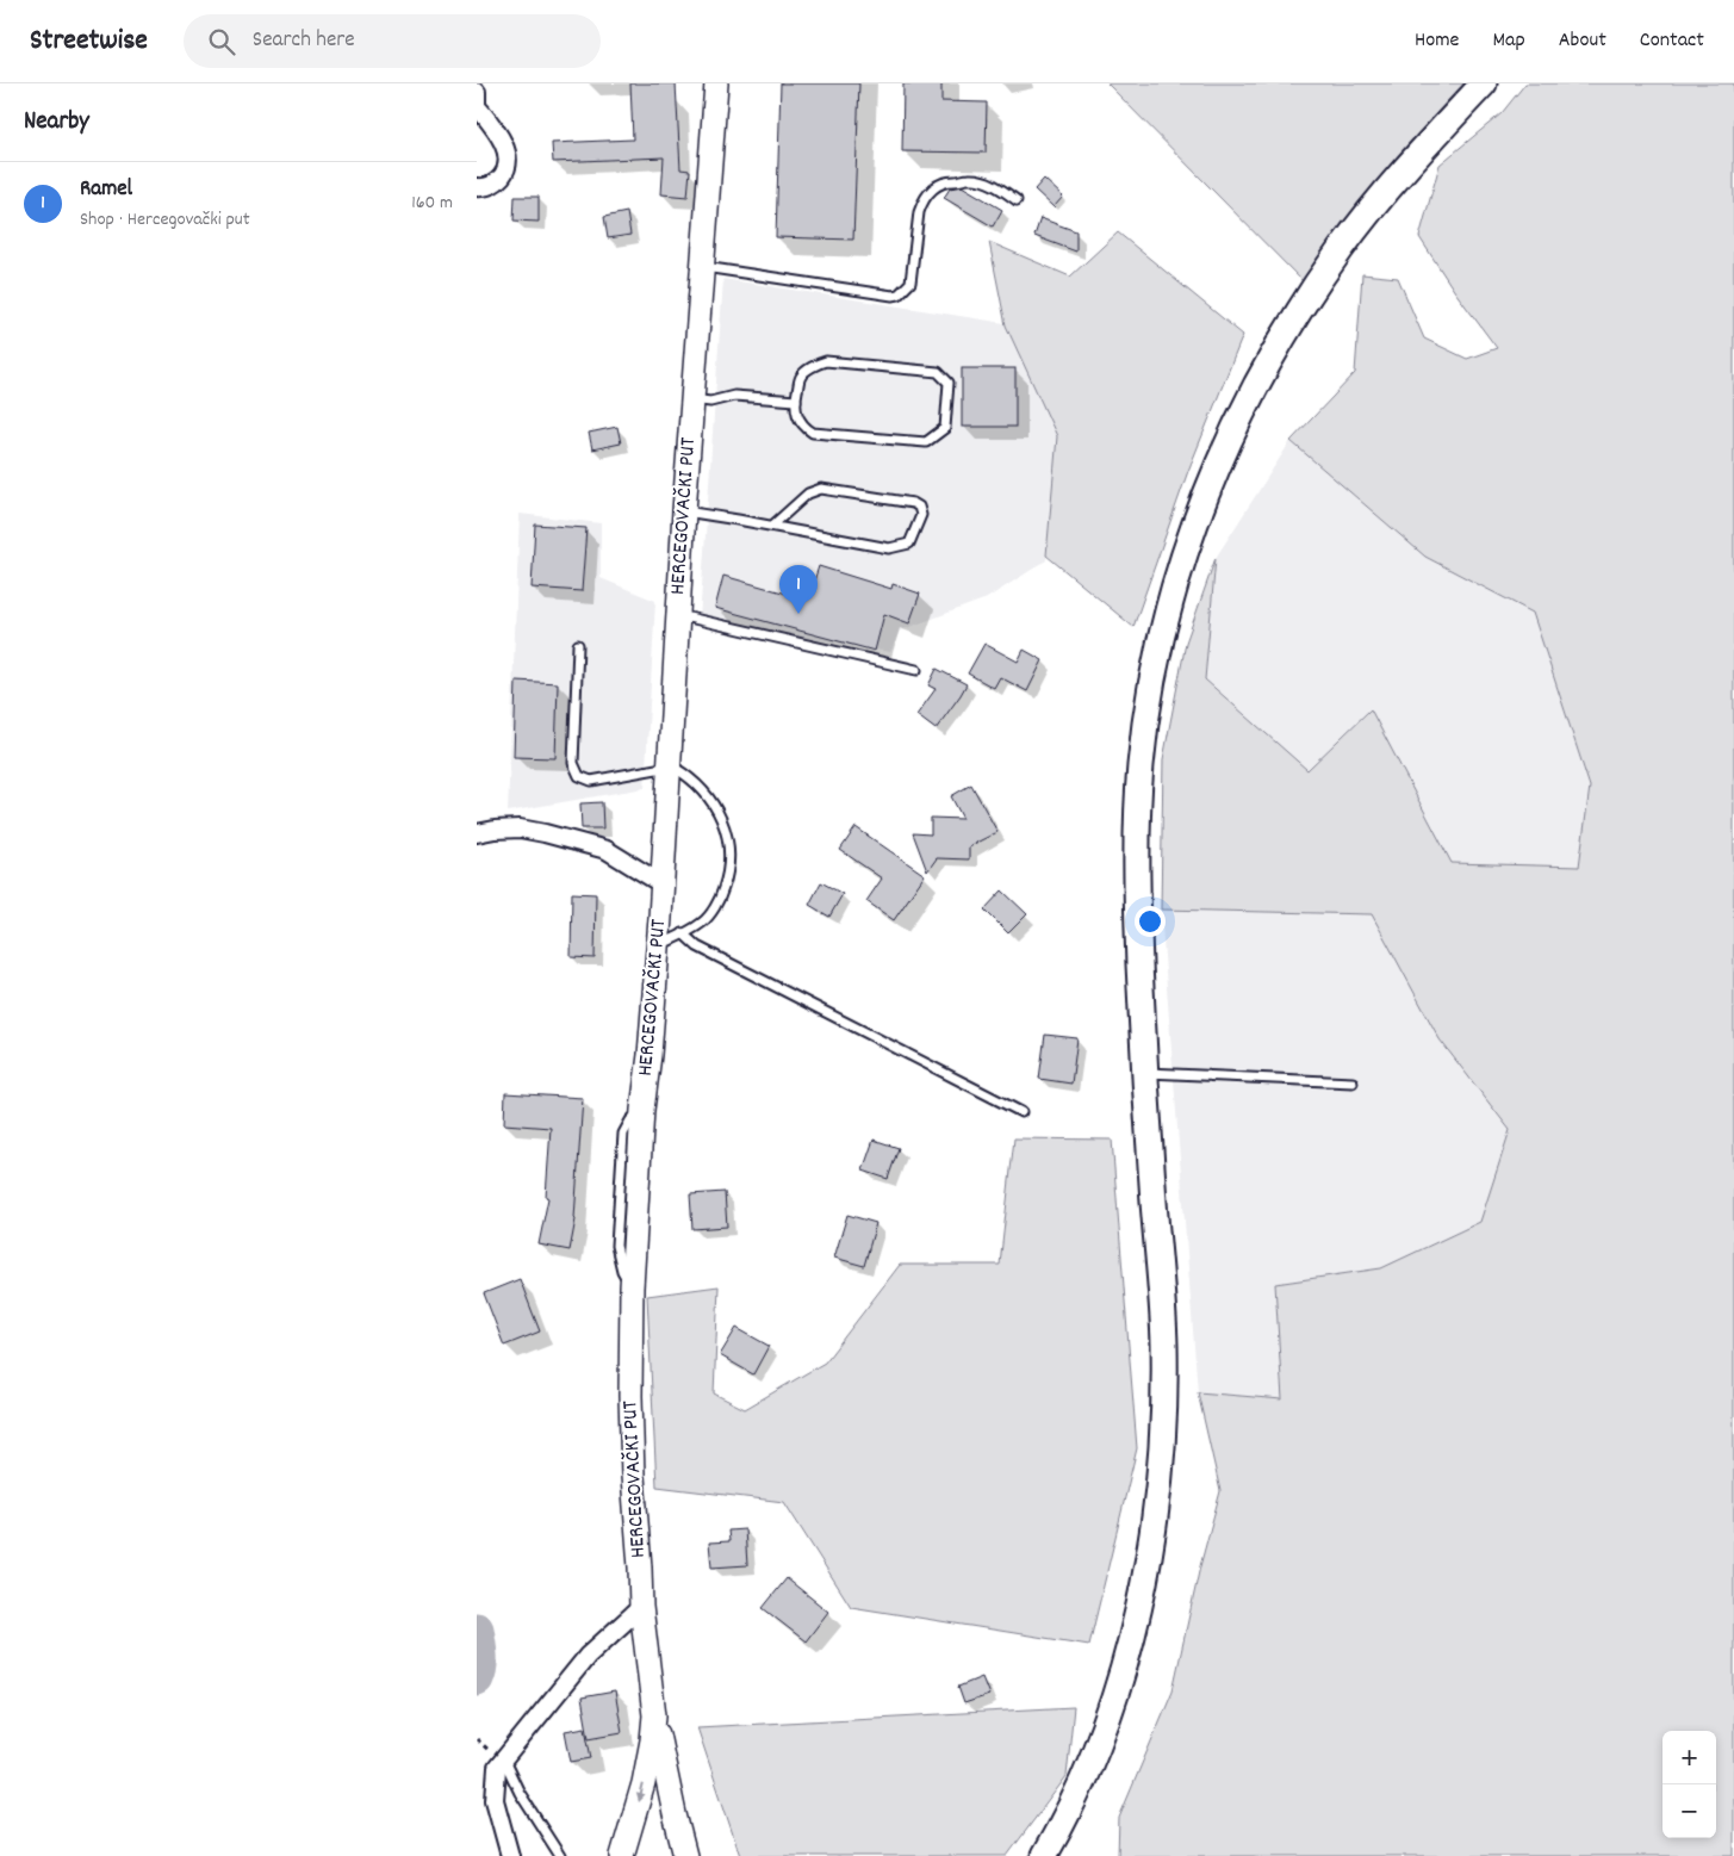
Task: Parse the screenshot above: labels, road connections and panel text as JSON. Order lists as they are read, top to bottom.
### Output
{
  "streets": {
    "main road": ["HERCEGOVAČKI PUT"]
  },
  "page": {
    "header": "Streetwise",
    "search": "Search here",
    "nav": [
      "Home",
      "Map",
      "About",
      "Contact"
    ],
    "heading": "Nearby",
    "list": [
      {
        "mark": "1",
        "name": "Ramel",
        "note": "Shop · Hercegovački put",
        "value": "160 m"
      }
    ],
    "pins": "1",
    "map_buttons": ["+", "−"]
  }
}
